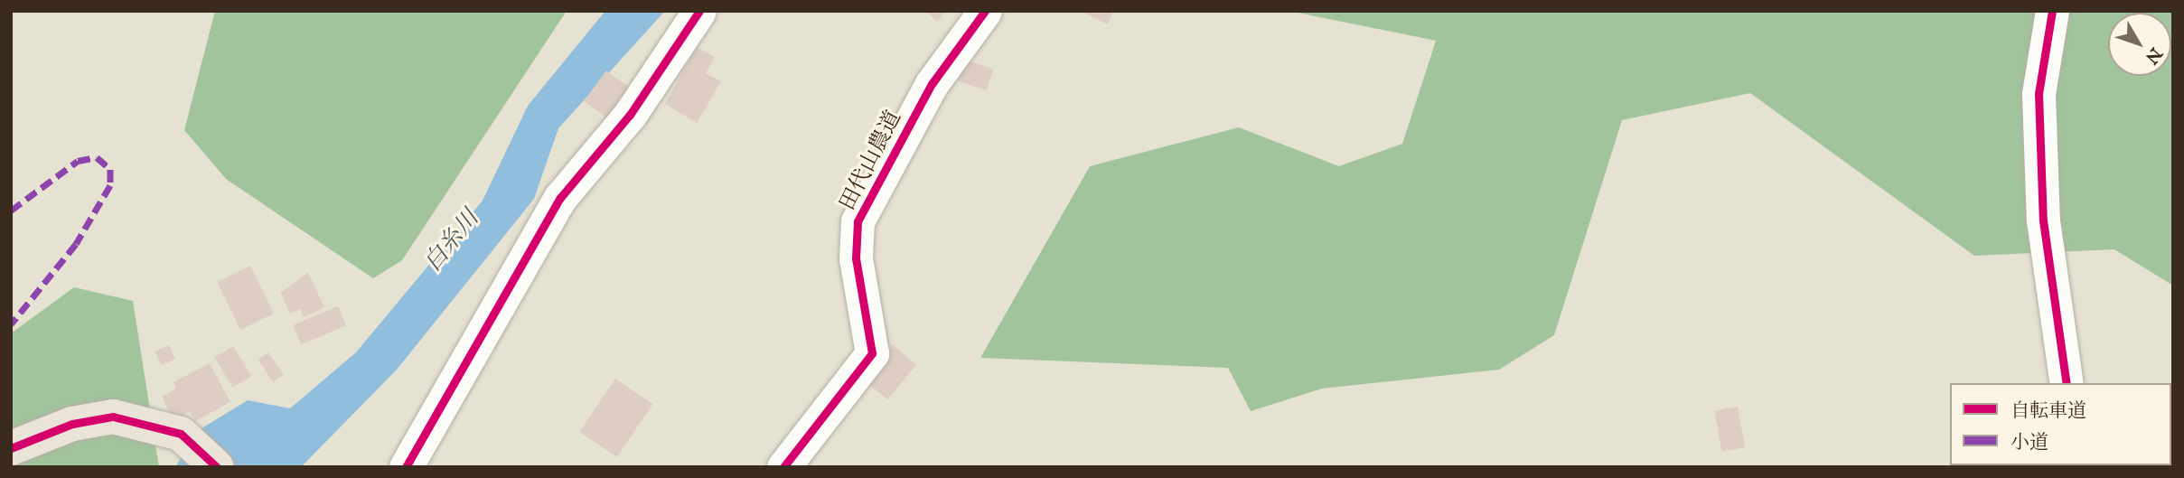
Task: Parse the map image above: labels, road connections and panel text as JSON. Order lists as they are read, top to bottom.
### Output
{
  "streets": {
    "street": ["田代山農道"]
  },
  "water": ["白糸川"],
  "legend": ["自転車道", "小道"],
  "north": "bottom right"
}
